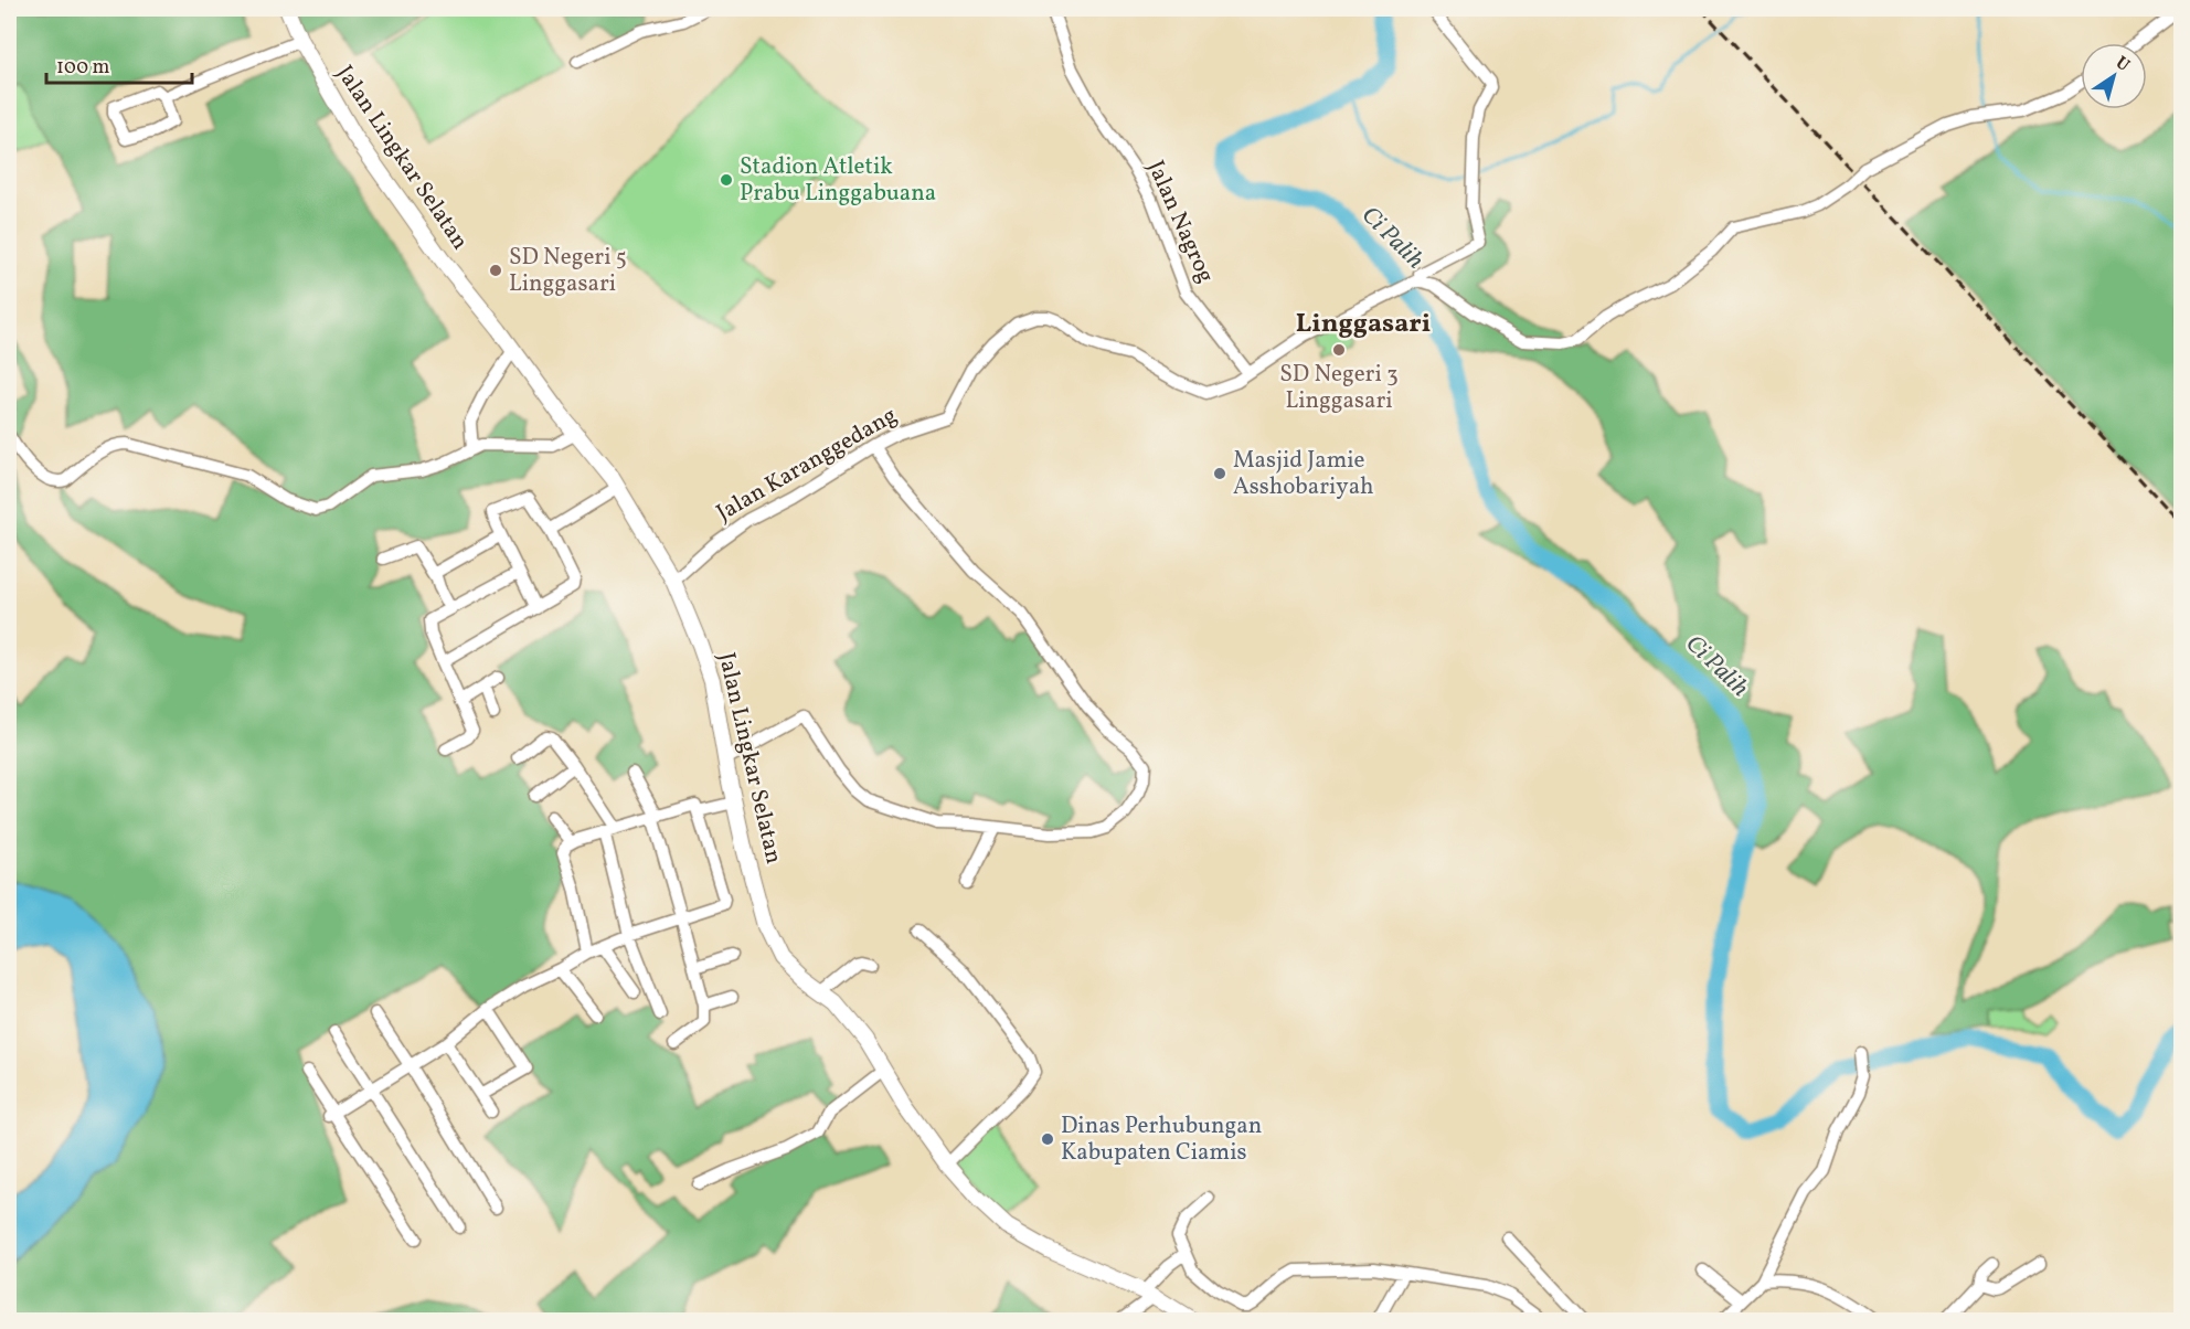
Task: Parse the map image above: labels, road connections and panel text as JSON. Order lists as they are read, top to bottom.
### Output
{
  "streets": {
    "street": ["Jalan Lingkar Selatan", "Jalan Nagrog", "Jalan Karanggedang"]
  },
  "crossings": [
    ["Jalan Lingkar Selatan", "Jalan Karanggedang"],
    ["Jalan Nagrog", "Jalan Karanggedang"]
  ],
  "districts": ["Linggasari"],
  "water": ["Ci Palih"],
  "places": [
    "Stadion Atletik Prabu Linggabuana",
    "SD Negeri 5 Linggasari",
    "SD Negeri 3 Linggasari",
    "Masjid Jamie Asshobariyah",
    "Dinas Perhubungan Kabupaten Ciamis"
  ],
  "scale_bar": "100 m",
  "north": "top right"
}
